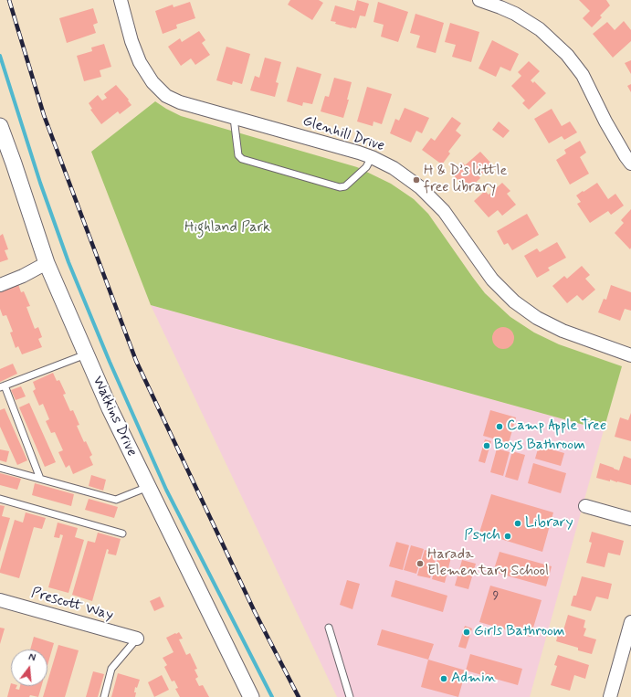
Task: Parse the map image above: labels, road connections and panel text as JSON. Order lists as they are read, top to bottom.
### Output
{
  "streets": {
    "street": ["Glenhill Drive", "Watkins Drive", "Prescott Way"]
  },
  "parks": ["Highland Park"],
  "places": [
    "H & D’s little free library",
    "Camp Apple Tree",
    "Boys Bathroom",
    "Library",
    "Psych",
    "Harada Elementary School",
    "Girls Bathroom",
    "Admin"
  ],
  "house_numbers": ["9"],
  "north": "top"
}
